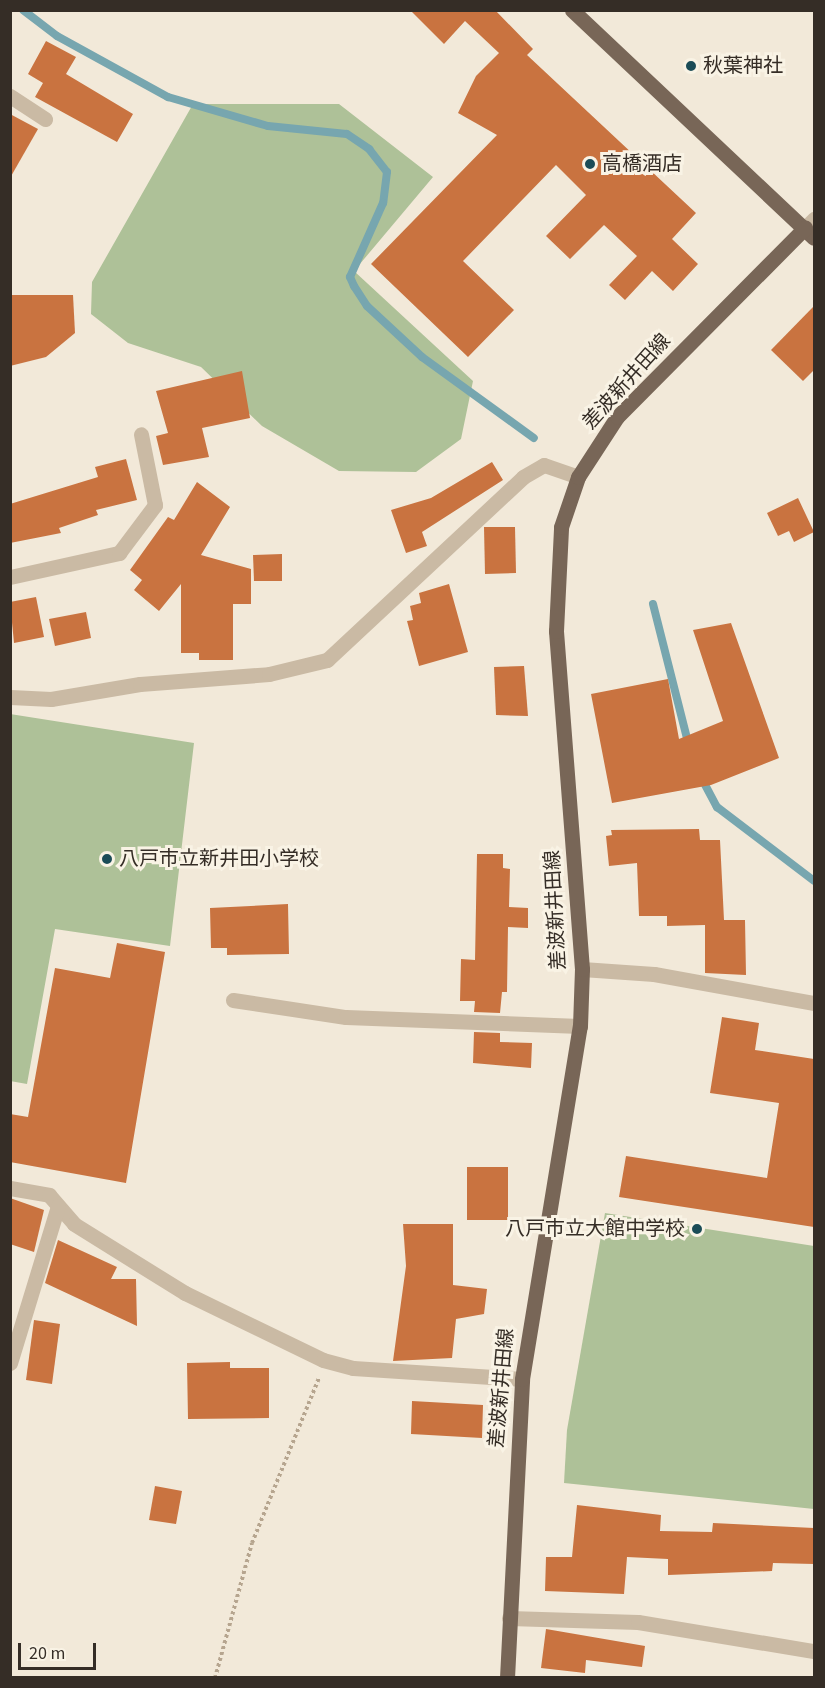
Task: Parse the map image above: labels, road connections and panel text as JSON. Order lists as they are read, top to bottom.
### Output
{
  "streets": {
    "main road": ["差波新井田線"]
  },
  "places": [
    "秋葉神社",
    "高橋酒店",
    "八戸市立新井田小学校",
    "八戸市立大館中学校"
  ],
  "scale_bar": "20 m"
}
